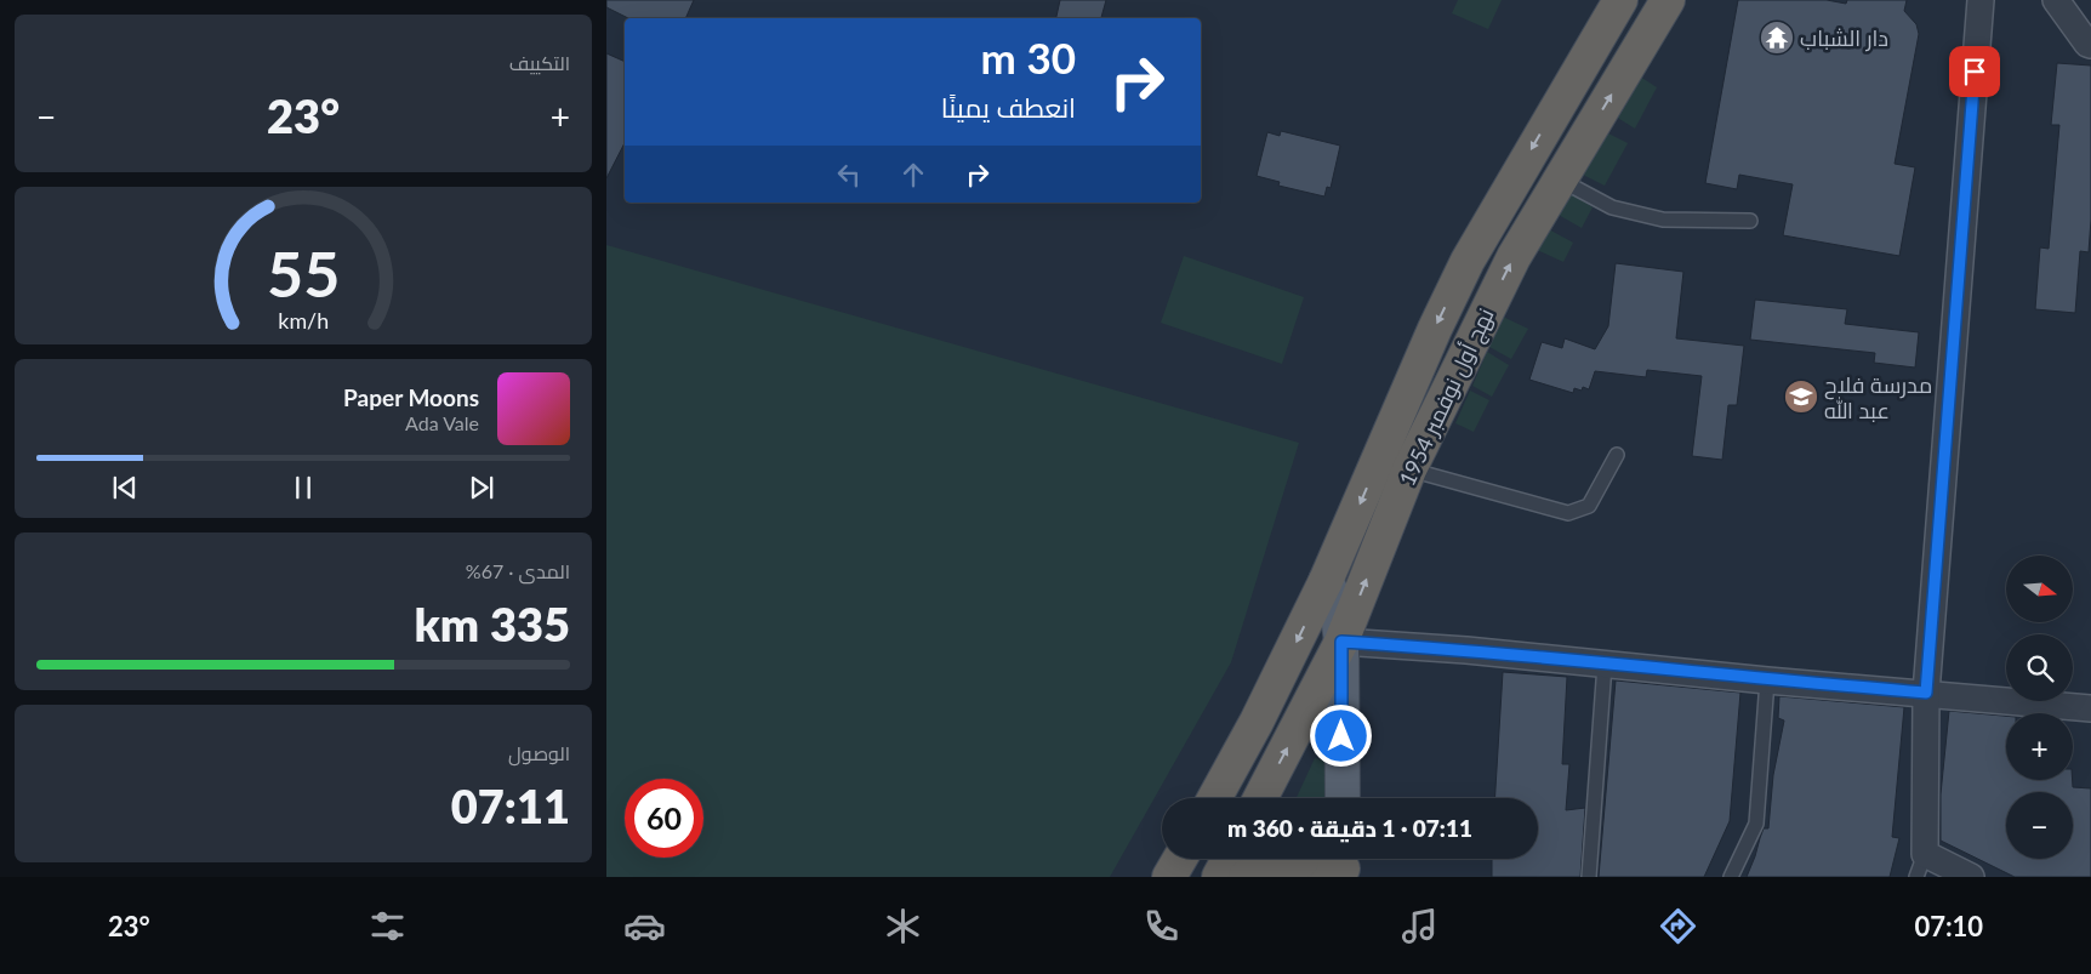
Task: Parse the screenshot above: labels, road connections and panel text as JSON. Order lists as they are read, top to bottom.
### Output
{
  "streets": {
    "highway": ["نهج أول نوفمبر 1954"]
  },
  "places": {
    "temple": ["دار الشباب"],
    "school or university": ["مدرسة فلاح عبد الله"]
  },
  "north": "right",
  "page": {
    "tile": [
      "التكييف",
      ["المدى · 67%", "335 km"],
      ["الوصول", "07:11"]
    ],
    "turn": ["30 m", "انعطف يمينًا"],
    "heat": ["−", "23°", "+"],
    "song": ["Paper Moons", "Ada Vale"],
    "map_buttons": ["+", "−"],
    "limit": "60",
    "trip": "07:11 · 1 دقيقة · 360 m",
    "tabs": ["07:10", "23°"],
    "gauge": ["55", "km/h"]
  }
}
